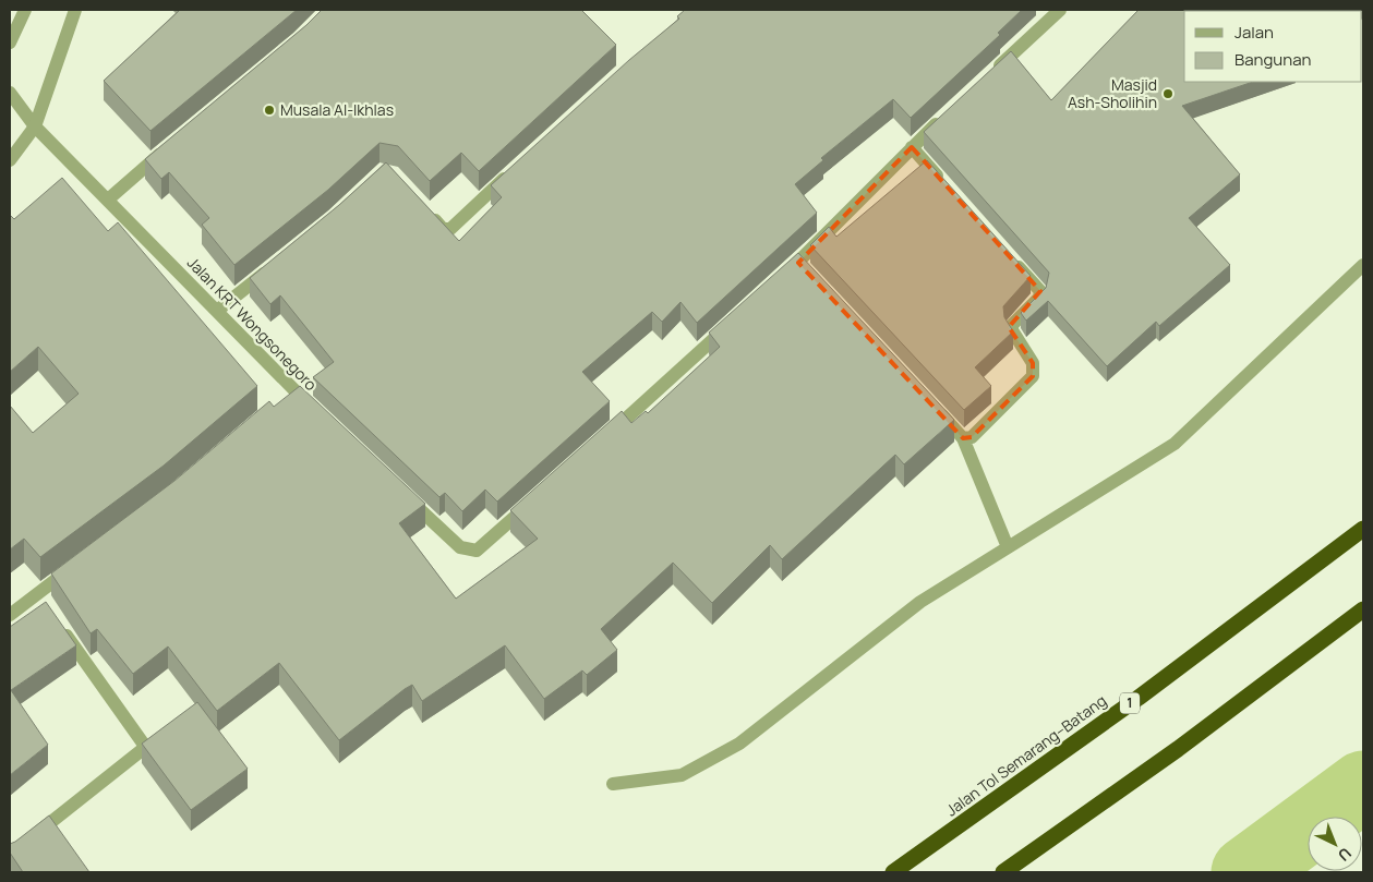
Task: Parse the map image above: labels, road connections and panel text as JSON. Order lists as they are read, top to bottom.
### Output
{
  "streets": {
    "highway": ["1", "Jalan Tol Semarang–Batang"],
    "street": ["Jalan KRT Wongsonegoro"]
  },
  "places": ["Masjid Ash-Sholihin", "Musala Al-Ikhlas"],
  "legend": ["Jalan", "Bangunan"],
  "north": "bottom right"
}
